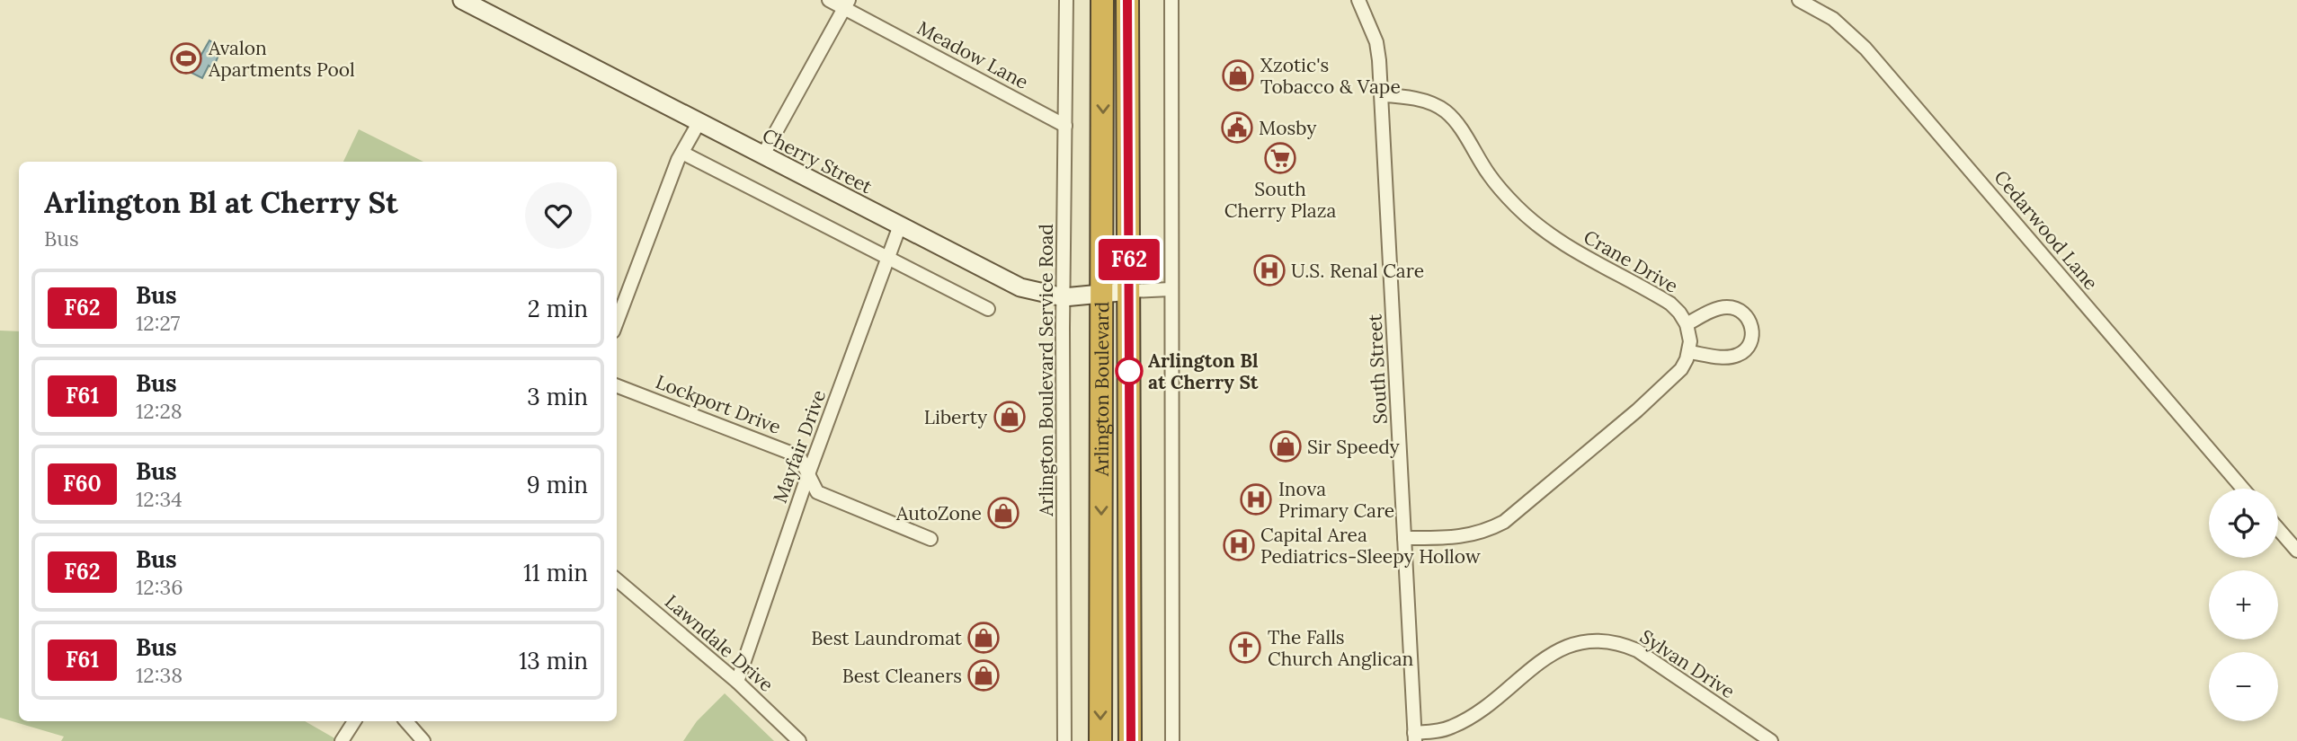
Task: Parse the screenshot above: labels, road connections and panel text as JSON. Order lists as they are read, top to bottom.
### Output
{
  "streets": {
    "highway": ["Arlington Boulevard"],
    "street": [
      "Meadow Lane",
      "Cherry Street",
      "Cedarwood Lane",
      "Crane Drive",
      "South Street",
      "Arlington Boulevard Service Road",
      "Lockport Drive",
      "Mayfair Drive",
      "Lawndale Drive",
      "Sylvan Drive"
    ]
  },
  "crossings": [
    ["Meadow Lane", "Arlington Boulevard Service Road"],
    ["Cherry Street", "Arlington Boulevard Service Road"],
    ["Cherry Street", "Arlington Boulevard"],
    ["Cherry Street", "Mayfair Drive"],
    ["Crane Drive", "South Street"],
    ["South Street", "Sylvan Drive"],
    ["Lockport Drive", "Mayfair Drive"],
    ["Mayfair Drive", "Lawndale Drive"]
  ],
  "places": {
    "sports": ["Avalon Apartments Pool"],
    "shop": [
      "Xzotic's Tobacco & Vape",
      "Liberty",
      "Sir Speedy",
      "AutoZone",
      "Best Laundromat",
      "Best Cleaners"
    ],
    "public building": ["Mosby"],
    "supermarket": ["South Cherry Plaza"],
    "hospital": ["U.S. Renal Care", "Inova Primary Care", "Capital Area Pediatrics-Sleepy Hollow"],
    "other": ["Arlington Bl at Cherry St"],
    "church": ["The Falls Church Anglican"]
  },
  "lines": ["bus line F62"],
  "page": {
    "on_map": "F62",
    "heading": ["Arlington Bl at Cherry St", "Bus"],
    "list": [
      {
        "mark": "F62",
        "name": "Bus",
        "note": "12:27",
        "value": "2 min"
      },
      {
        "mark": "F61",
        "name": "Bus",
        "note": "12:28",
        "value": "3 min"
      },
      {
        "mark": "F60",
        "name": "Bus",
        "note": "12:34",
        "value": "9 min"
      },
      {
        "mark": "F62",
        "name": "Bus",
        "note": "12:36",
        "value": "11 min"
      },
      {
        "mark": "F61",
        "name": "Bus",
        "note": "12:38",
        "value": "13 min"
      }
    ],
    "map_buttons": ["+", "−"]
  }
}
